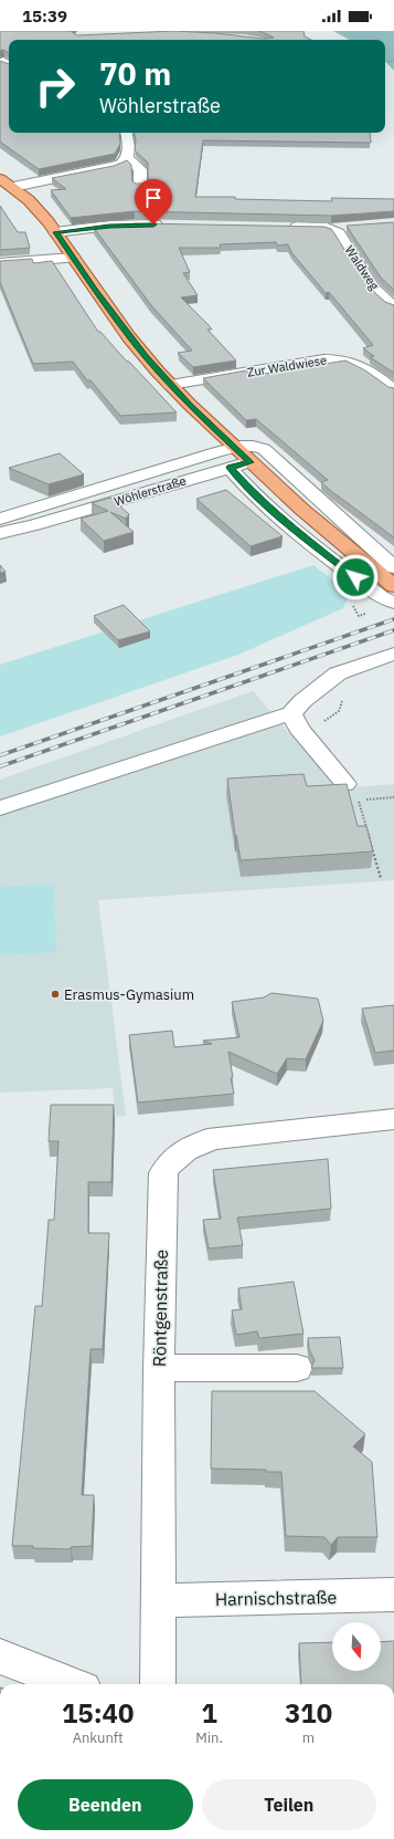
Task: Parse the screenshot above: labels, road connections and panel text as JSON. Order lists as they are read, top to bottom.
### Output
{
  "streets": {
    "street": [
      "Waldweg",
      "Zur Waldwiese",
      "Wöhlerstraße",
      "Röntgenstraße",
      "Harnischstraße"
    ]
  },
  "crossings": [
    ["Röntgenstraße", "Harnischstraße"]
  ],
  "places": ["Erasmus-Gymasium"],
  "north": "bottom",
  "page": {
    "status": "15:39",
    "turn": ["70 m", "Wöhlerstraße"],
    "eta": [
      "15:40",
      "Ankunft",
      "1",
      "Min.",
      "310",
      "m"
    ],
    "buttons": ["Beenden", "Teilen"]
  }
}
